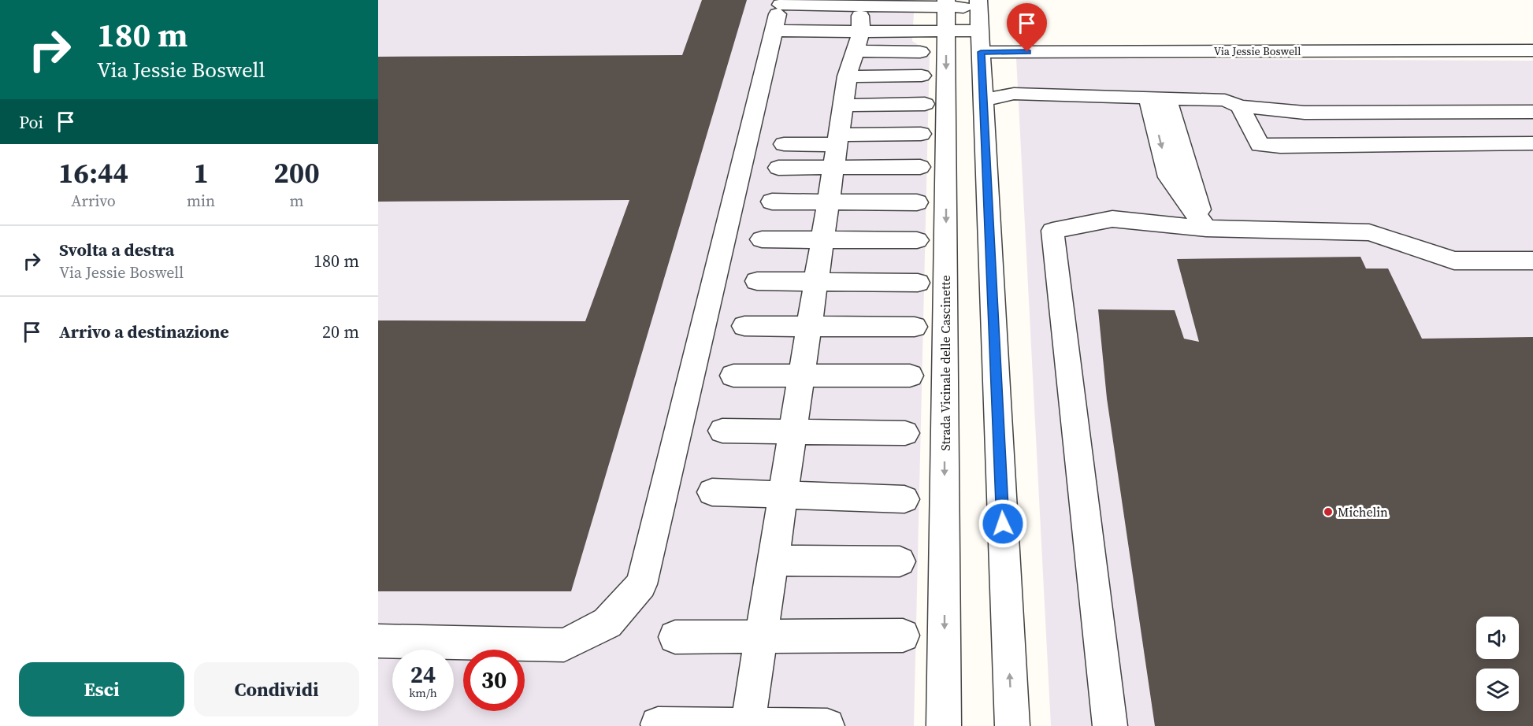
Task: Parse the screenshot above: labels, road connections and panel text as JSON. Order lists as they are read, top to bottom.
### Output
{
  "streets": {
    "street": ["Via Jessie Boswell", "Strada Vicinale delle Cascinette"]
  },
  "crossings": [
    ["Via Jessie Boswell", "Strada Vicinale delle Cascinette"]
  ],
  "places": ["Michelin"],
  "page": {
    "turn": ["180 m", "Via Jessie Boswell"],
    "then": "Poi",
    "eta": [
      "16:44",
      "Arrivo",
      "1",
      "min",
      "200",
      "m"
    ],
    "list": [
      {
        "name": "Svolta a destra",
        "note": "Via Jessie Boswell",
        "value": "180 m"
      },
      {
        "name": "Arrivo a destinazione",
        "value": "20 m"
      }
    ],
    "speed": "24 km/h",
    "limit": "30",
    "buttons": ["Esci", "Condividi"]
  }
}
